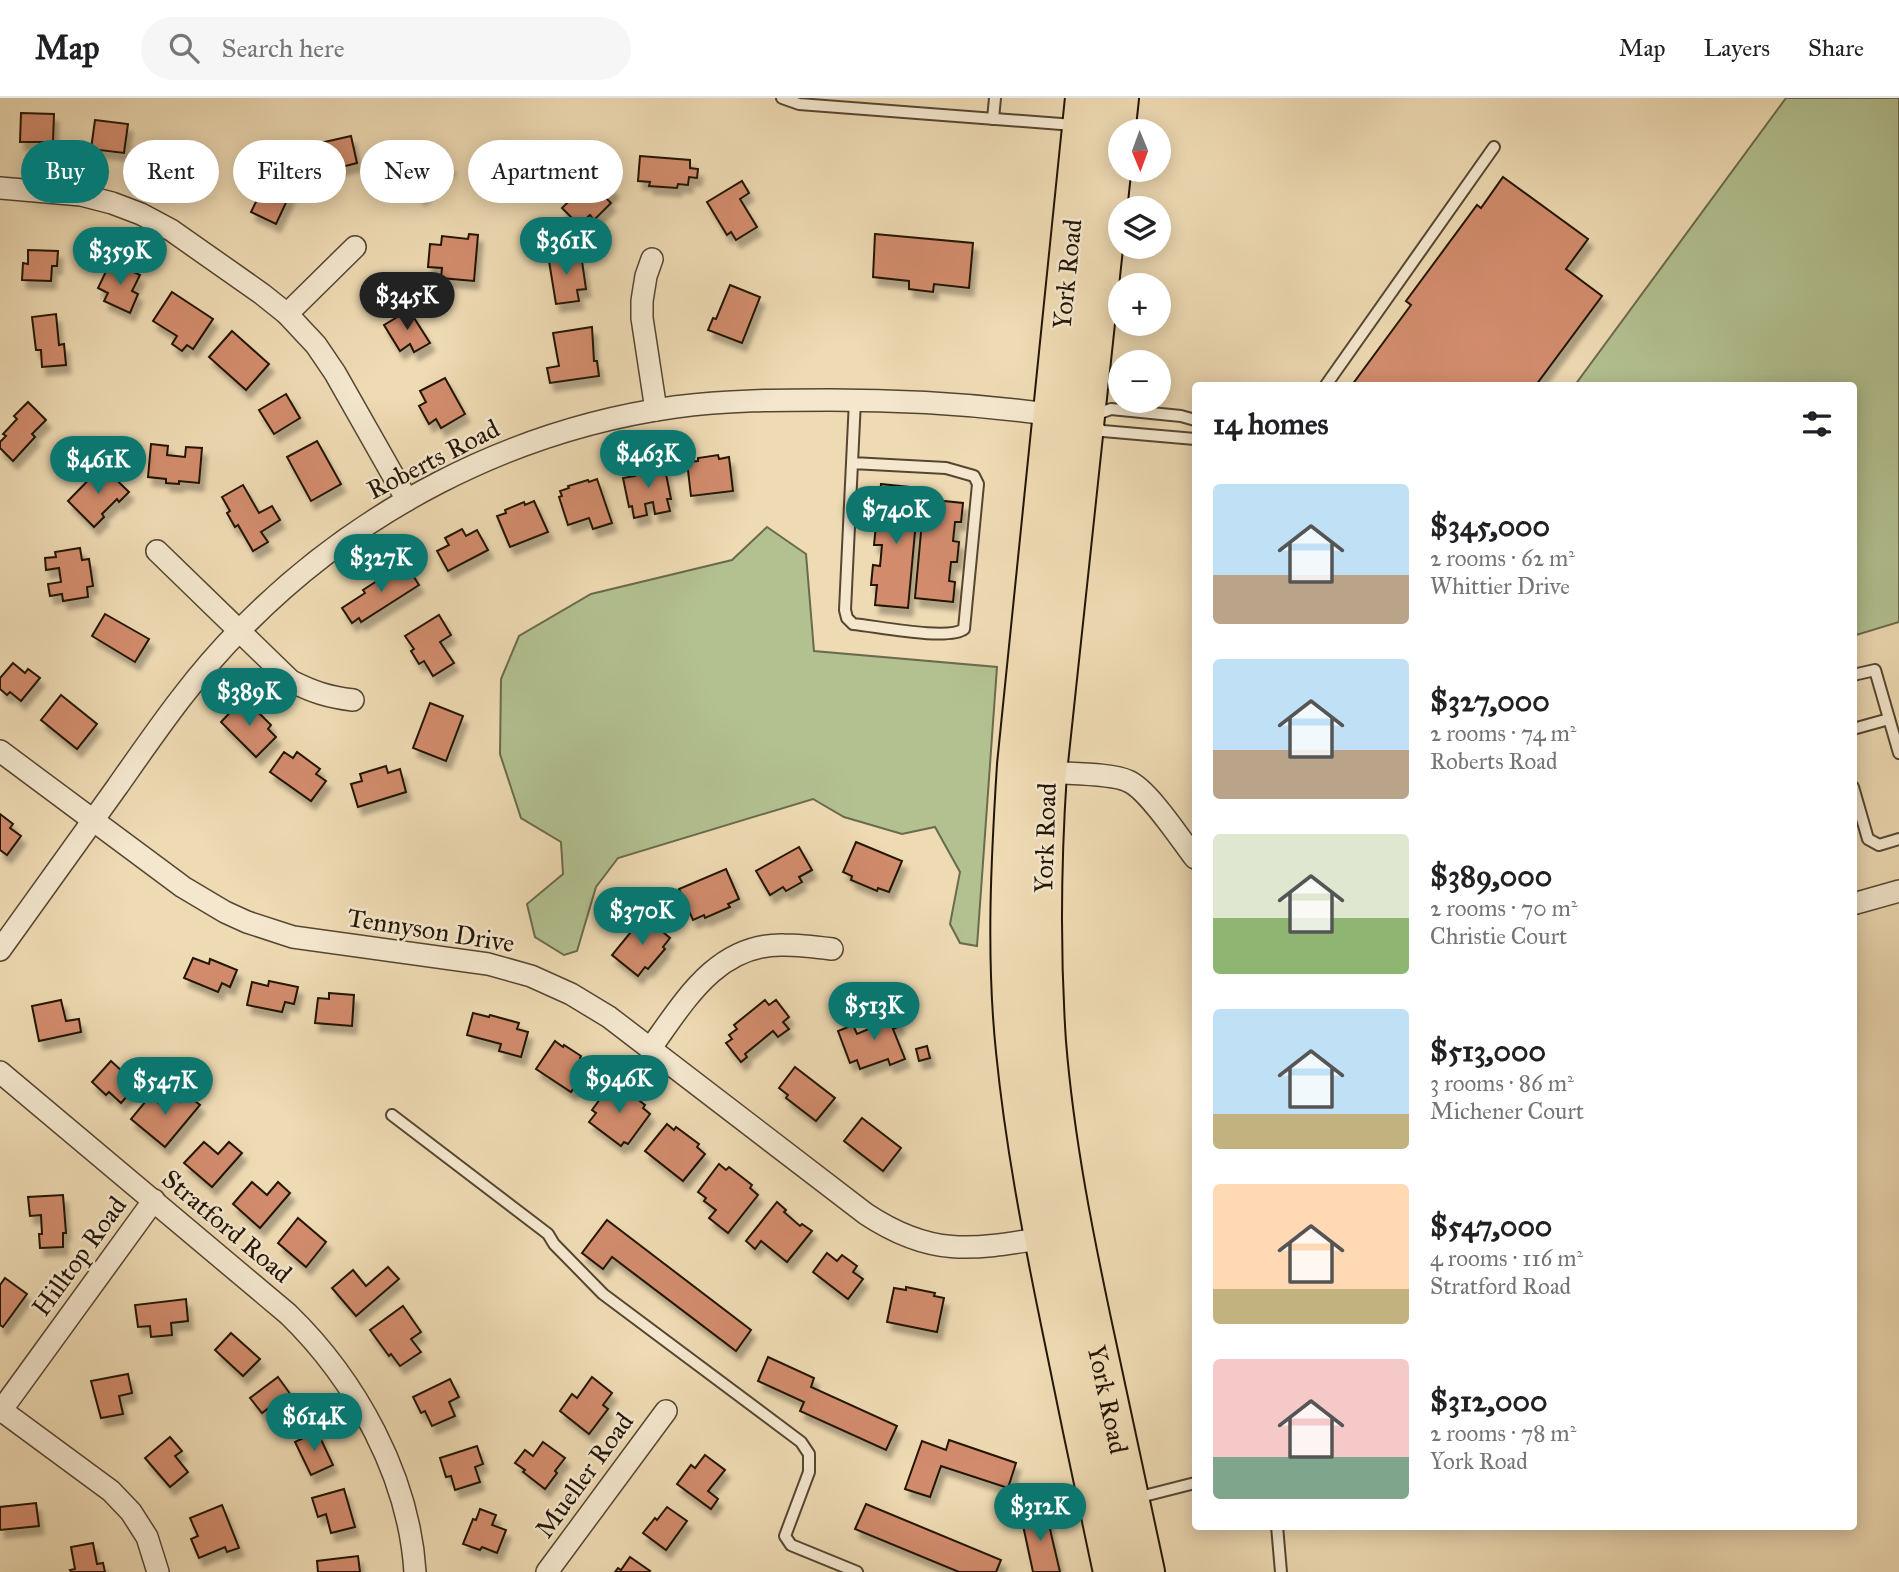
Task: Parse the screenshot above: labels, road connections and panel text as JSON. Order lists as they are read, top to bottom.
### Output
{
  "streets": {
    "highway": ["York Road"],
    "street": [
      "Roberts Road",
      "Tennyson Drive",
      "Stratford Road",
      "Hilltop Road",
      "Mueller Road"
    ]
  },
  "crossings": [
    ["York Road", "Roberts Road"],
    ["York Road", "Tennyson Drive"],
    ["Roberts Road", "Tennyson Drive"],
    ["Stratford Road", "Hilltop Road"]
  ],
  "north": "bottom",
  "page": {
    "header": "Map",
    "search": "Search here",
    "nav": ["Map", "Layers", "Share"],
    "map_buttons": ["+", "−"],
    "chip": [
      "Buy",
      "Rent",
      "Filters",
      "New",
      "Apartment"
    ],
    "price": [
      "$361K",
      "$359K",
      "$345K",
      "$463K",
      "$461K",
      "$740K",
      "$327K",
      "$389K",
      "$370K",
      "$513K",
      "$946K",
      "$547K",
      "$614K",
      "$312K"
    ],
    "heading": "14 homes",
    "list": [
      {
        "name": "$345,000",
        "note": "2 rooms · 62 m² · Whittier Drive"
      },
      {
        "name": "$327,000",
        "note": "2 rooms · 74 m² · Roberts Road"
      },
      {
        "name": "$389,000",
        "note": "2 rooms · 70 m² · Christie Court"
      },
      {
        "name": "$513,000",
        "note": "3 rooms · 86 m² · Michener Court"
      },
      {
        "name": "$547,000",
        "note": "4 rooms · 116 m² · Stratford Road"
      },
      {
        "name": "$312,000",
        "note": "2 rooms · 78 m² · York Road"
      }
    ]
  }
}
